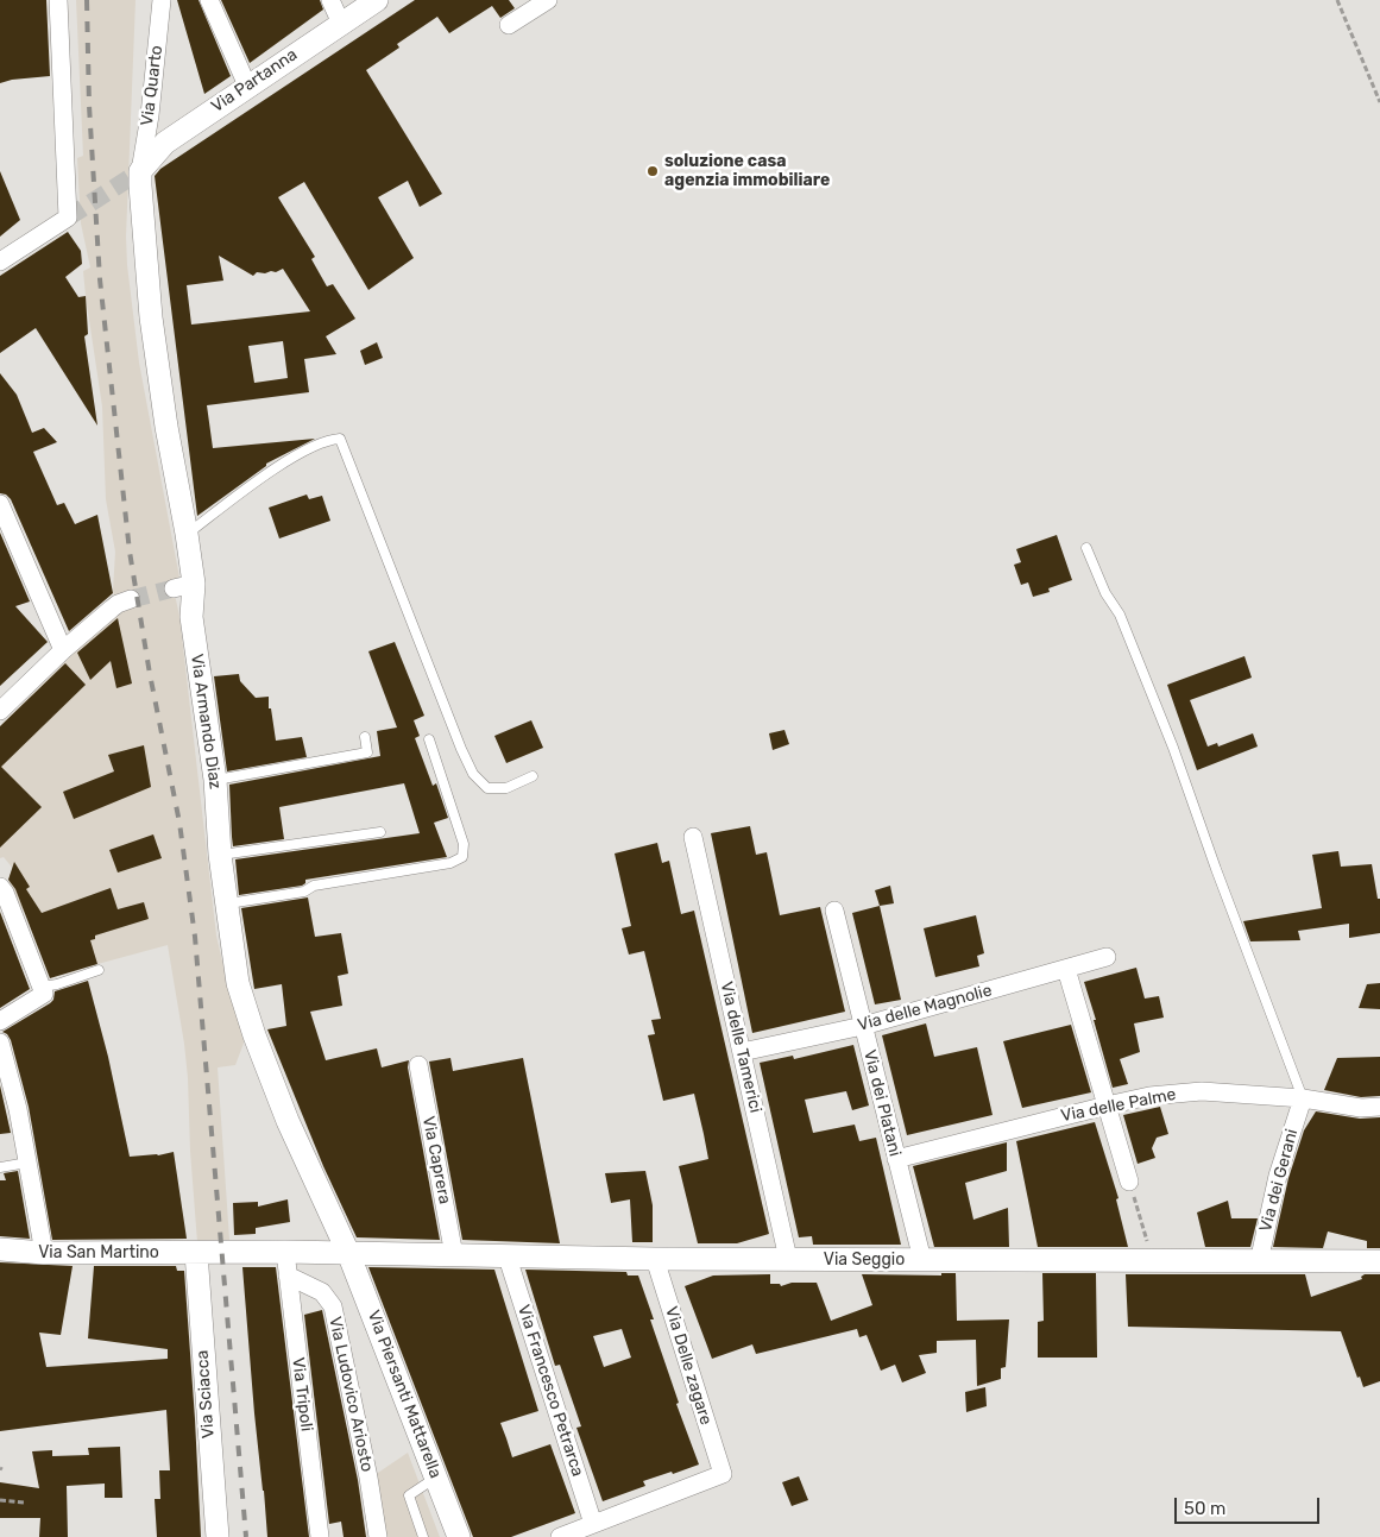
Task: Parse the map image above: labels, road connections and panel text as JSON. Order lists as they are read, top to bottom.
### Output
{
  "streets": {
    "street": [
      "Via Partanna",
      "Via Quarto",
      "Via Armando Diaz",
      "Via delle Magnolie",
      "Via delle Tamerici",
      "Via dei Platani",
      "Via delle Palme",
      "Via Caprera",
      "Via dei Gerani",
      "Via San Martino",
      "Via Seggio",
      "Via Delle zagare",
      "Via Francesco Petrarca",
      "Via Sciacca",
      "Via Tripoli",
      "Via Ludovico Ariosto",
      "Via Piersanti Mattarella"
    ]
  },
  "crossings": [
    ["Via Partanna", "Via Quarto"],
    ["Via Partanna", "Via Armando Diaz"],
    ["Via Quarto", "Via Armando Diaz"],
    ["Via Armando Diaz", "Via Seggio"],
    ["Via Armando Diaz", "Via Piersanti Mattarella"],
    ["Via delle Magnolie", "Via delle Tamerici"],
    ["Via delle Magnolie", "Via dei Platani"],
    ["Via delle Tamerici", "Via Seggio"],
    ["Via dei Platani", "Via delle Palme"],
    ["Via dei Platani", "Via Seggio"],
    ["Via delle Palme", "Via dei Gerani"],
    ["Via Caprera", "Via Seggio"],
    ["Via dei Gerani", "Via Seggio"],
    ["Via San Martino", "Via Seggio"],
    ["Via San Martino", "Via Sciacca"],
    ["Via San Martino", "Via Tripoli"],
    ["Via Seggio", "Via Delle zagare"],
    ["Via Seggio", "Via Francesco Petrarca"],
    ["Via Seggio", "Via Tripoli"],
    ["Via Seggio", "Via Piersanti Mattarella"],
    ["Via Delle zagare", "Via Francesco Petrarca"],
    ["Via Tripoli", "Via Ludovico Ariosto"]
  ],
  "places": ["soluzione casa agenzia immobiliare"],
  "scale_bar": "50 m"
}
